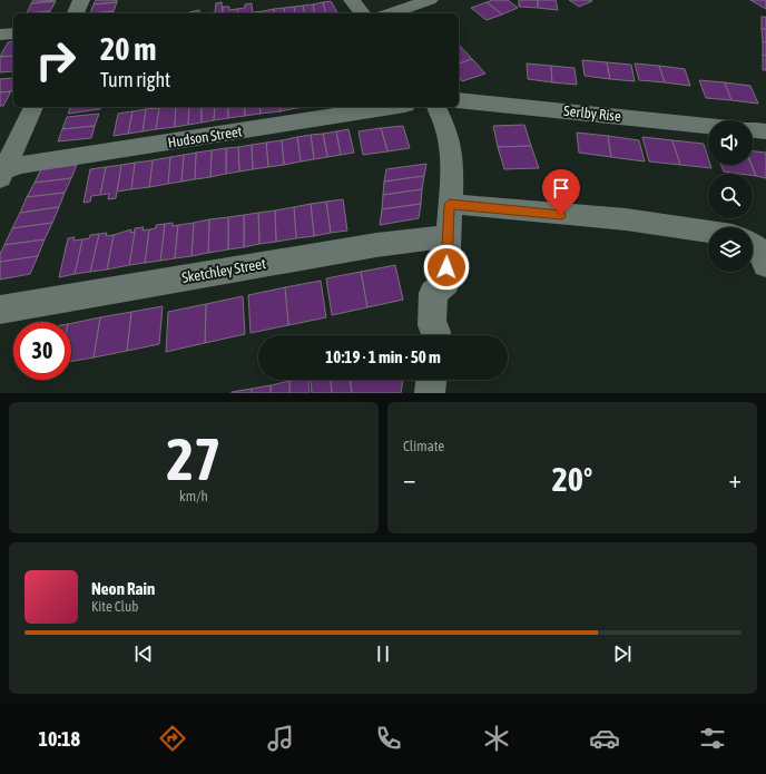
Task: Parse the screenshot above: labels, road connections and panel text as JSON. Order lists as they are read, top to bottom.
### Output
{
  "streets": {
    "street": ["Serlby Rise", "Hudson Street", "Sketchley Street"]
  },
  "page": {
    "turn": ["20 m", "Turn right"],
    "limit": "30",
    "trip": "10:19 · 1 min · 50 m",
    "tile": [
      ["27", "km/h"],
      "Climate"
    ],
    "heat": ["−", "20°", "+"],
    "song": ["Neon Rain", "Kite Club"],
    "tabs": "10:18"
  }
}
